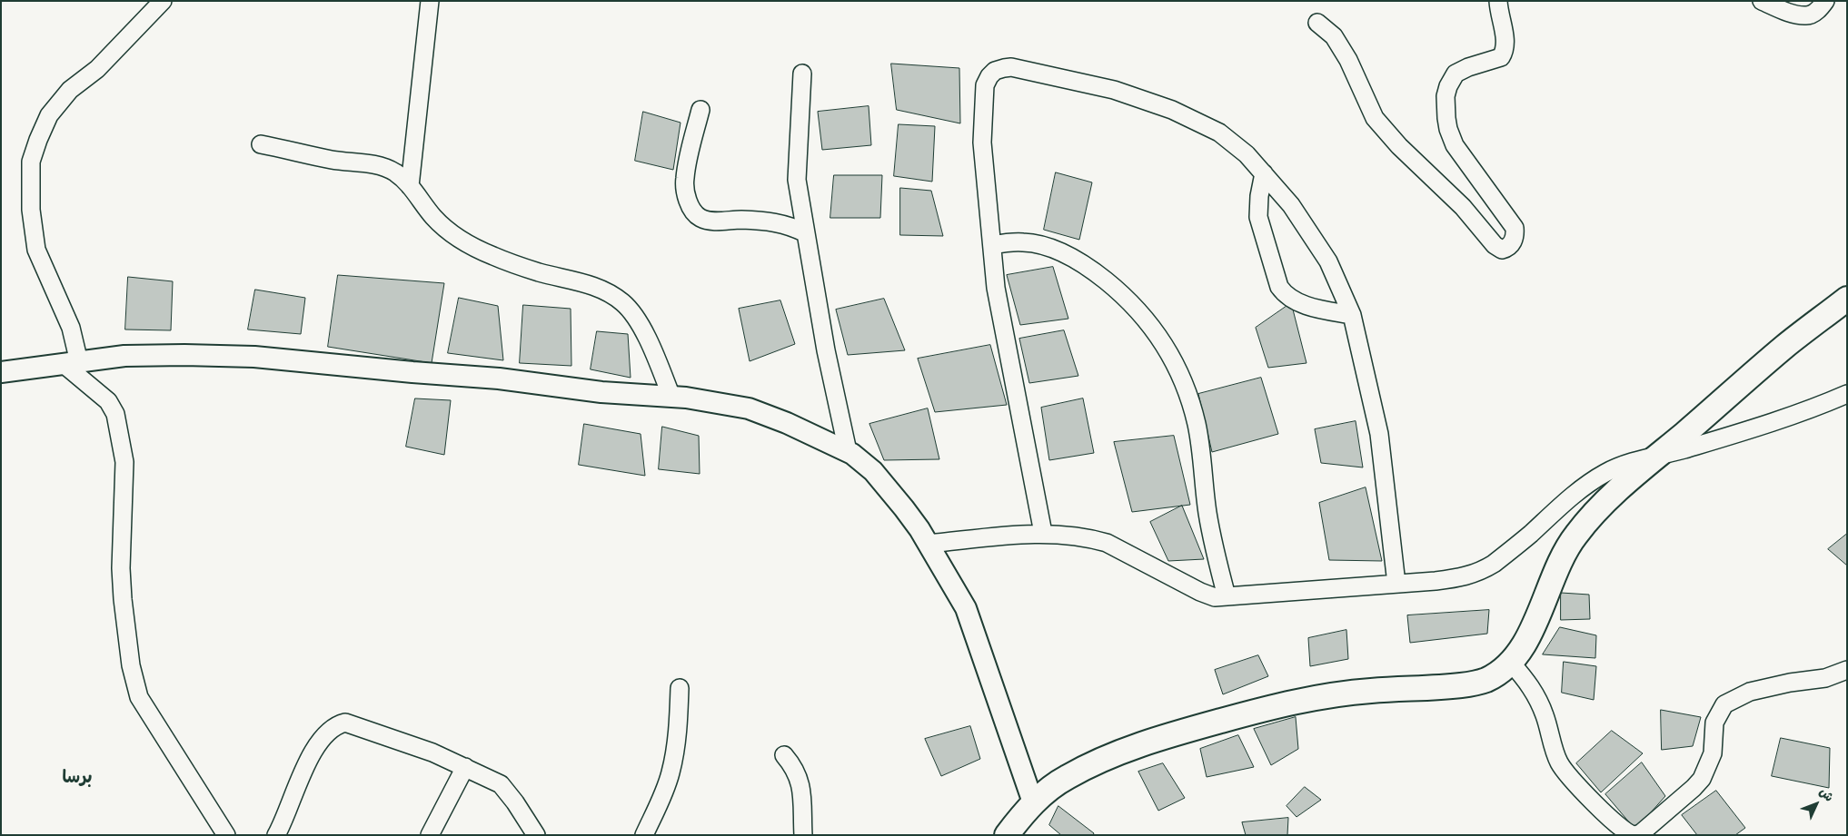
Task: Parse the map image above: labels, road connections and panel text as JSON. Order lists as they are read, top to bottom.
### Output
{
  "districts": ["برسا"],
  "north": "top right"
}
